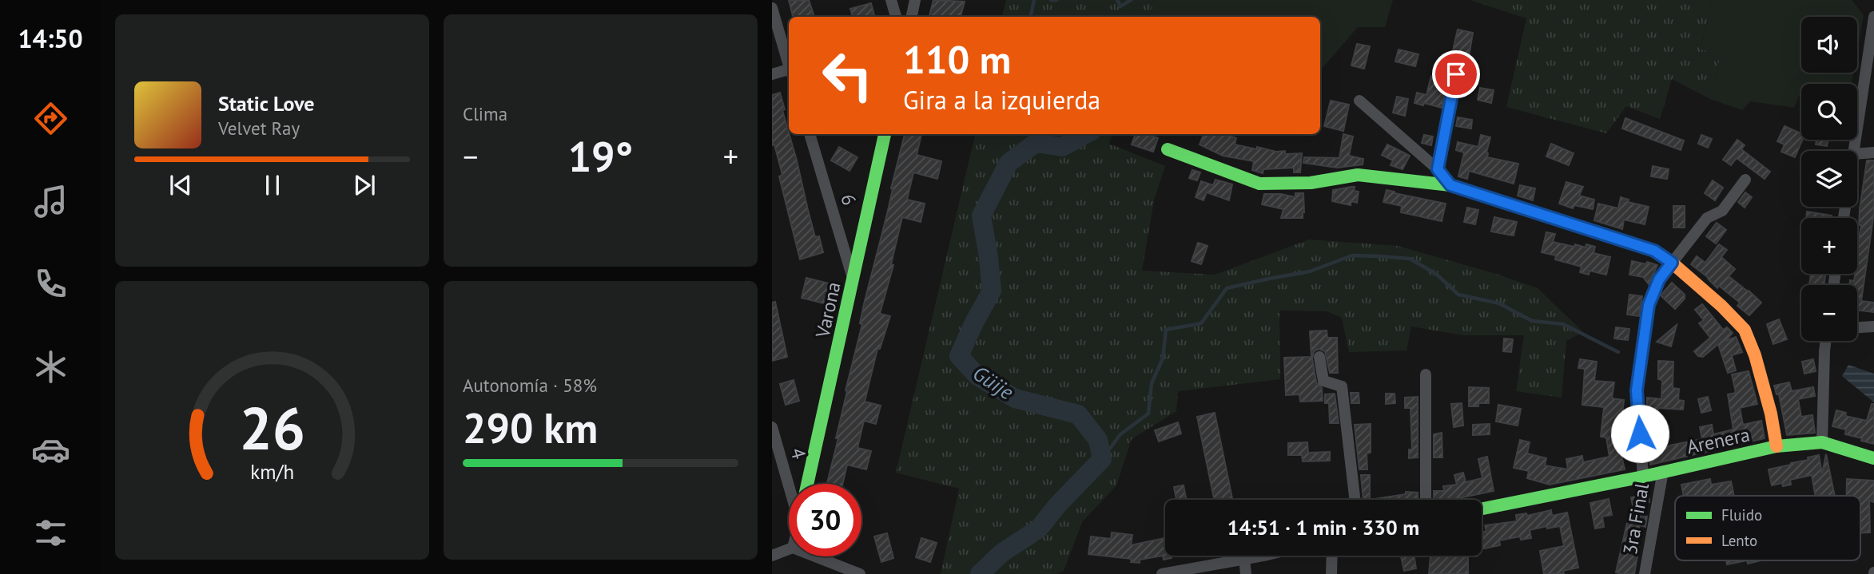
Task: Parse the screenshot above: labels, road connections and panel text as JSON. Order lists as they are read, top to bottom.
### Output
{
  "streets": {
    "street": [
      "6",
      "Varona",
      "Arenera",
      "4",
      "3ra Final"
    ]
  },
  "crossings": [
    ["6", "Varona"],
    ["Arenera", "3ra Final"]
  ],
  "water": ["Güije"],
  "legend": ["Fluido", "Lento"],
  "page": {
    "tabs": "14:50",
    "tile": [
      "Clima",
      ["Autonomía · 58%", "290 km"]
    ],
    "map_buttons": ["+", "−"],
    "turn": ["110 m", "Gira a la izquierda"],
    "song": ["Static Love", "Velvet Ray"],
    "heat": ["−", "19°", "+"],
    "limit": "30",
    "trip": "14:51 · 1 min · 330 m",
    "gauge": ["26", "km/h"]
  }
}
